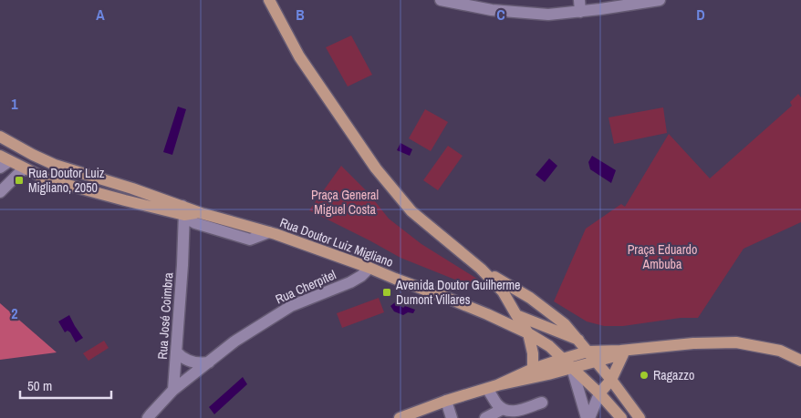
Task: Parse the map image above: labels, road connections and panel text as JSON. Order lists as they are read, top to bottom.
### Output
{
  "streets": {
    "main road": ["Rua Doutor Luiz Migliano"],
    "street": ["Rua Cherpitel", "Rua José Coimbra"]
  },
  "crossings": [
    ["Rua Doutor Luiz Migliano", "Rua Cherpitel"],
    ["Rua Doutor Luiz Migliano", "Rua José Coimbra"],
    ["Rua Cherpitel", "Rua José Coimbra"]
  ],
  "parks": ["Praça General Miguel Costa", "Praça Eduardo Ambuba"],
  "places": {
    "transit": ["Rua Doutor Luiz Migliano, 2050", "Avenida Doutor Guilherme Dumont Villares"],
    "other": ["Ragazzo"]
  },
  "scale_bar": "50 m",
  "grid": {
    "columns": [
      "A",
      "B",
      "C",
      "D"
    ],
    "rows": ["1", "2"]
  }
}
